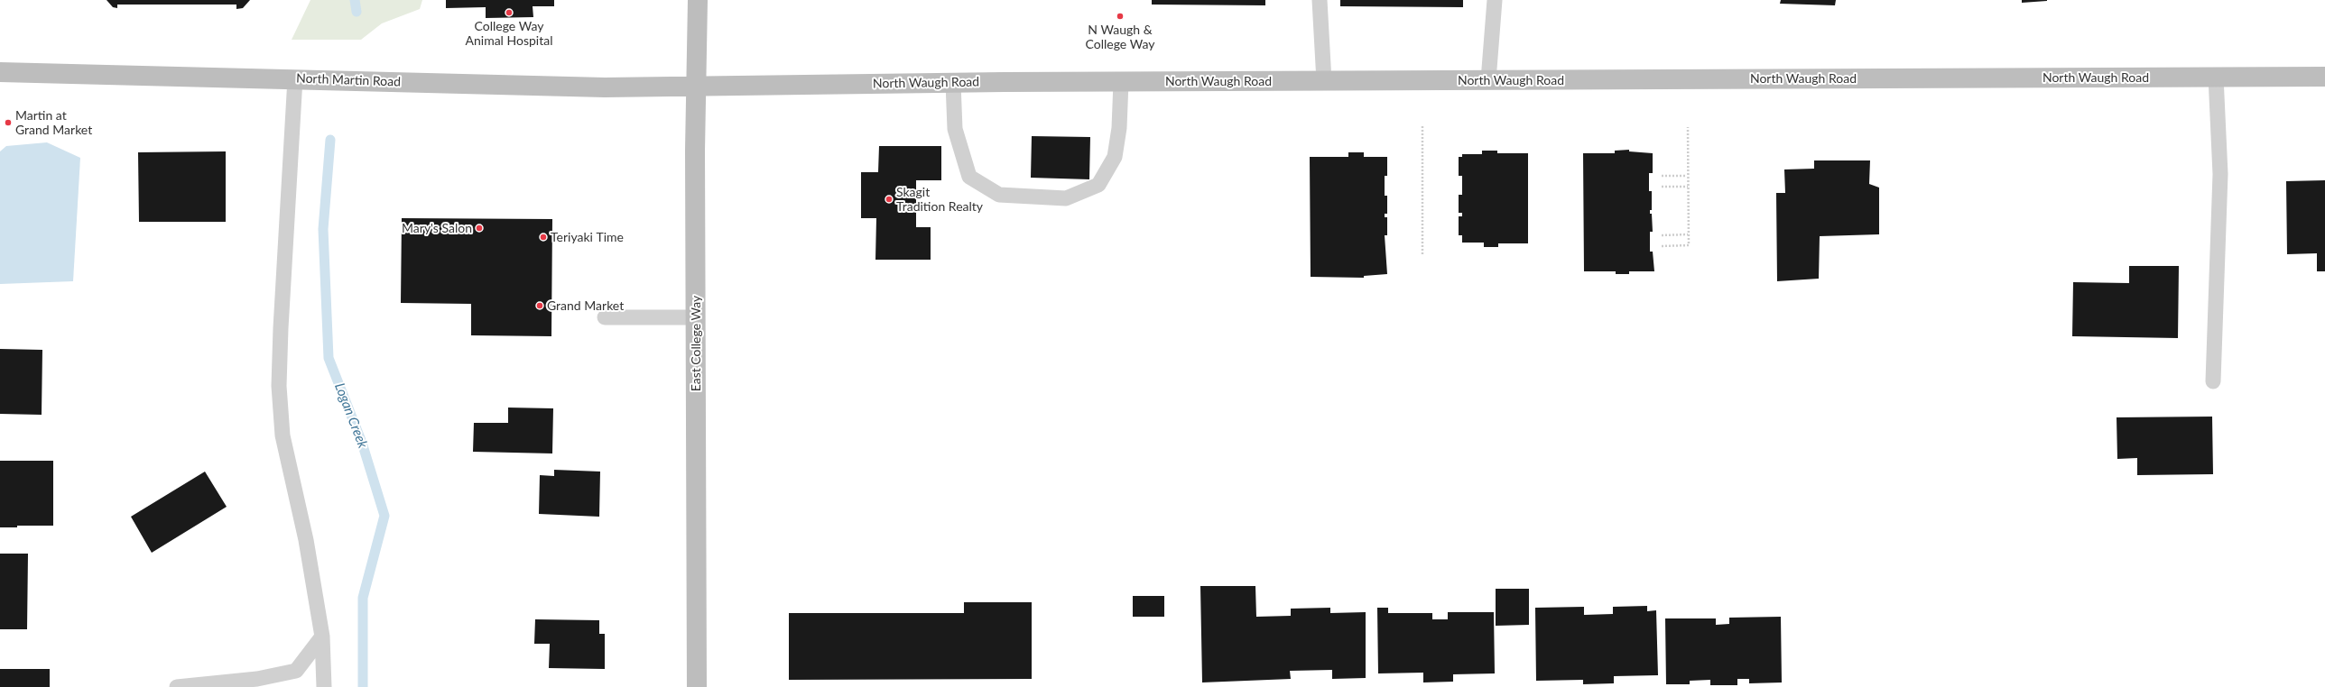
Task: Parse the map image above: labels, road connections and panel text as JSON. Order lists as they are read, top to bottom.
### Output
{
  "streets": {
    "street": ["North Waugh Road", "North Martin Road", "East College Way"]
  },
  "crossings": [
    ["North Waugh Road", "North Martin Road"],
    ["North Waugh Road", "East College Way"],
    ["North Martin Road", "East College Way"]
  ],
  "water": ["Logan Creek"],
  "places": [
    "College Way Animal Hospital",
    "N Waugh & College Way",
    "Martin at Grand Market",
    "Skagit Tradition Realty",
    "Mary's Salon",
    "Teriyaki Time",
    "Grand Market"
  ]
}
